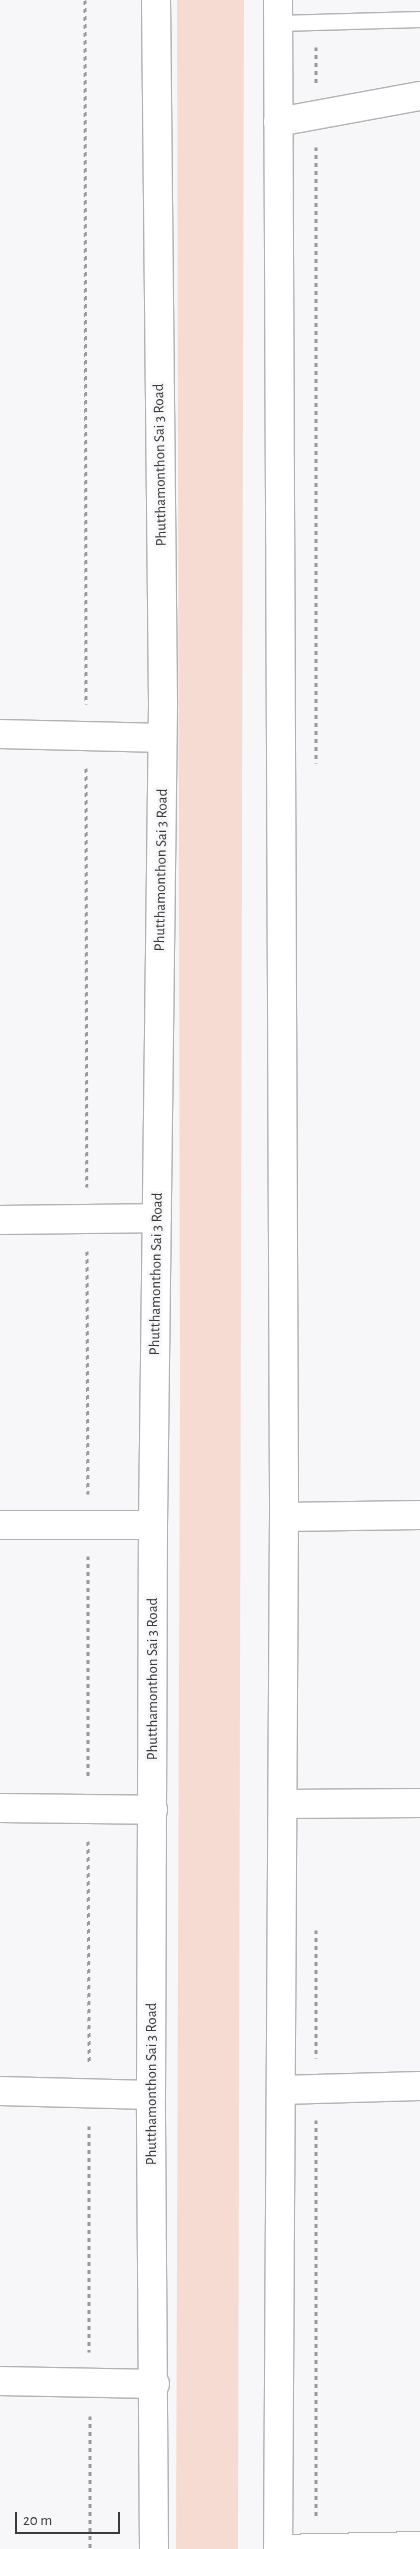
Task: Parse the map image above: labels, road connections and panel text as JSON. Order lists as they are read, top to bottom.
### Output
{
  "streets": {
    "main road": ["Phutthamonthon Sai 3 Road"]
  },
  "scale_bar": "20 m"
}
